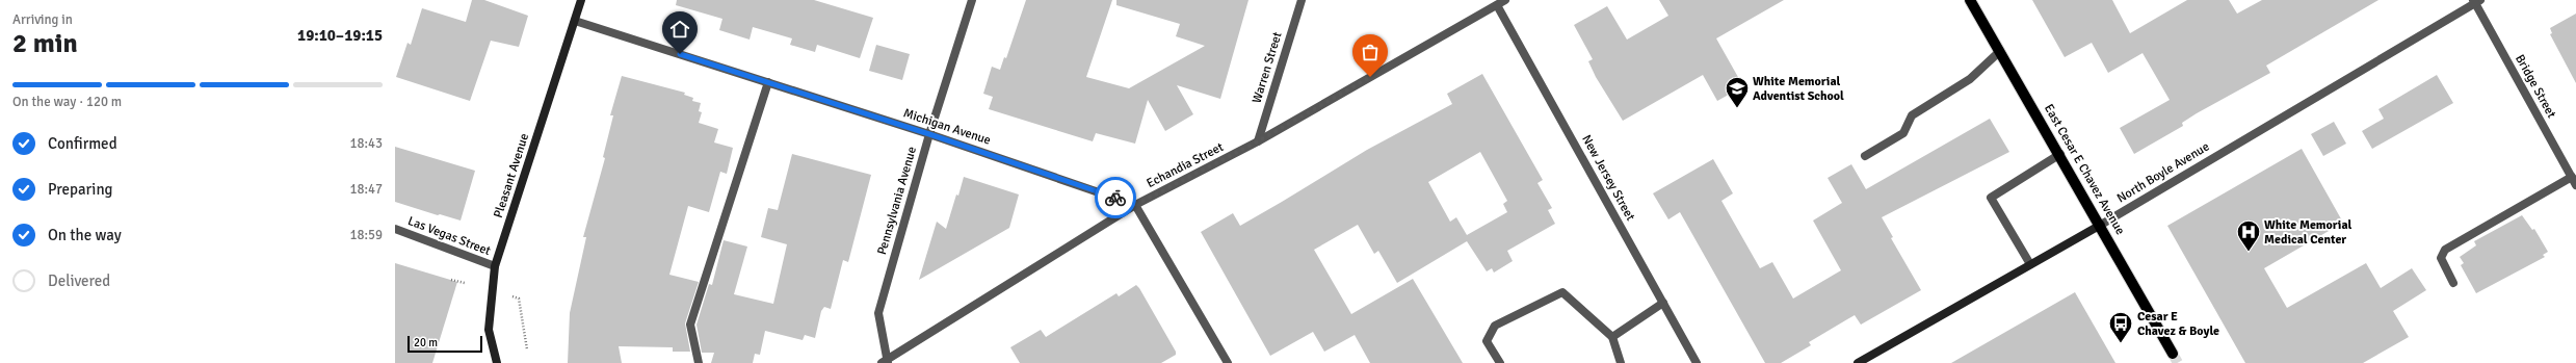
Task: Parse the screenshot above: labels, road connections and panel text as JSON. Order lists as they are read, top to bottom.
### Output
{
  "streets": {
    "main road": ["East Cesar E Chavez Avenue", "North Boyle Avenue", "Pleasant Avenue"],
    "street": [
      "Warren Street",
      "Bridge Street",
      "Michigan Avenue",
      "Echandia Street",
      "New Jersey Street",
      "Pennsylvania Avenue",
      "Las Vegas Street"
    ]
  },
  "crossings": [
    ["Warren Street", "Echandia Street"],
    ["Bridge Street", "North Boyle Avenue"],
    ["Michigan Avenue", "Echandia Street"],
    ["Michigan Avenue", "Pleasant Avenue"],
    ["Michigan Avenue", "Pennsylvania Avenue"],
    ["Echandia Street", "New Jersey Street"],
    ["Echandia Street", "Pennsylvania Avenue"],
    ["East Cesar E Chavez Avenue", "North Boyle Avenue"],
    ["Pleasant Avenue", "Las Vegas Street"]
  ],
  "places": {
    "school or university": ["White Memorial Adventist School"],
    "hospital": ["White Memorial Medical Center"],
    "bus stop": ["Cesar E Chavez & Boyle"]
  },
  "scale_bar": "20 m",
  "page": {
    "heading": ["2 min", "Arriving in", "19:10–19:15"],
    "bar": "On the way · 120 m",
    "list": [
      ["Confirmed", "18:43"],
      ["Preparing", "18:47"],
      ["On the way", "18:59"],
      "Delivered"
    ],
    "scale": "20 m"
  }
}
